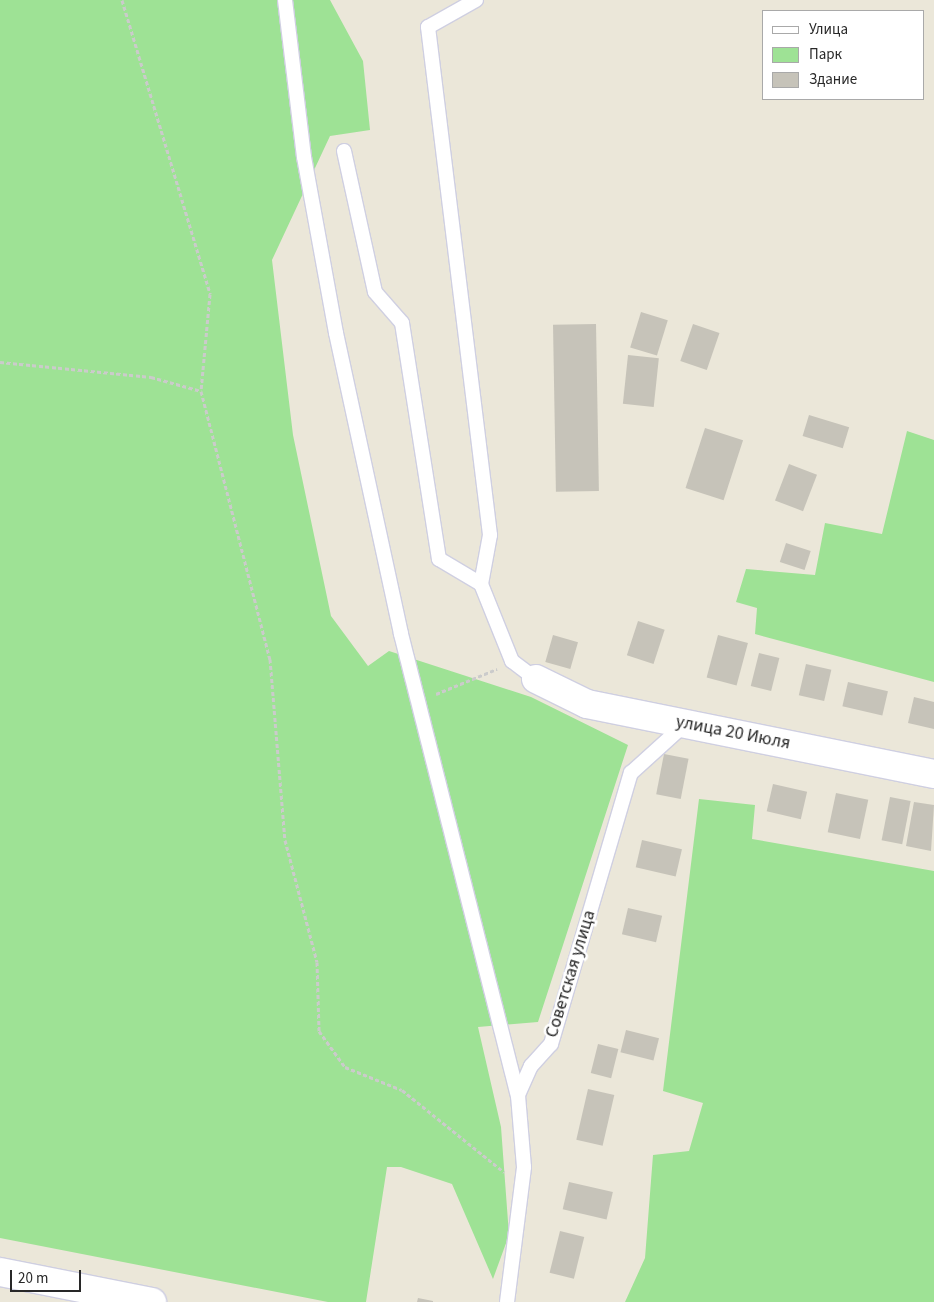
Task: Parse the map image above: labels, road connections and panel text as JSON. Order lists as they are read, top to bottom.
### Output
{
  "streets": {
    "street": ["улица 20 Июля"],
    "lane": ["Советская улица"]
  },
  "crossings": [
    ["улица 20 Июля", "Советская улица"]
  ],
  "legend": ["Улица", "Парк", "Здание"],
  "scale_bar": "20 m"
}
